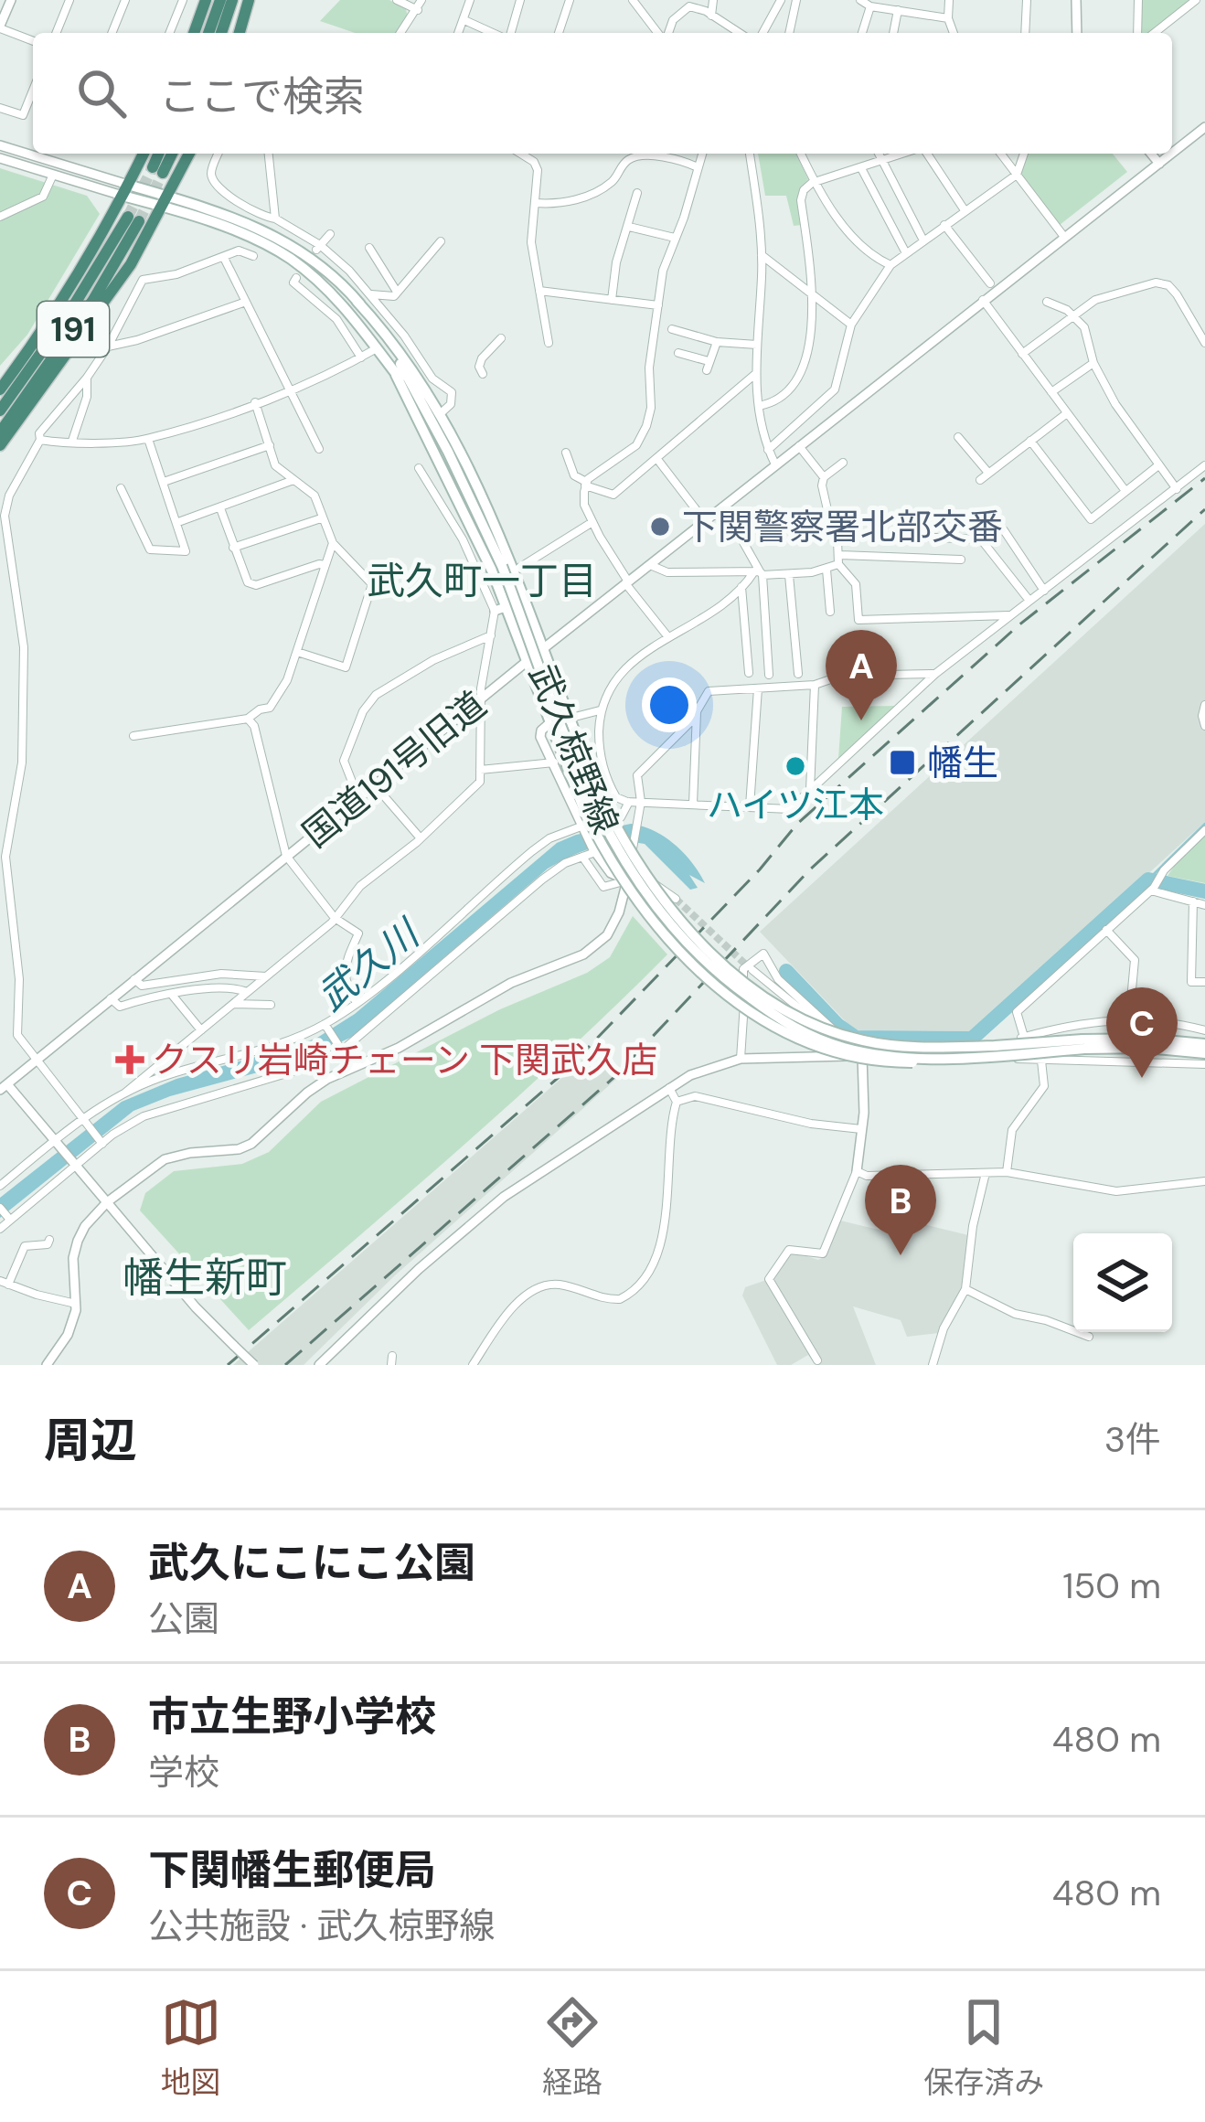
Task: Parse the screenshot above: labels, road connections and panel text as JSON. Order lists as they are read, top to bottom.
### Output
{
  "streets": {
    "highway": ["191"],
    "main road": ["武久椋野線"],
    "street": ["国道191号旧道"]
  },
  "districts": ["武久町一丁目", "幡生新町"],
  "water": ["武久川"],
  "places": {
    "other": ["下関警察署北部交番", "ハイツ江本"],
    "transit": ["幡生"],
    "health": ["クスリ岩崎チェーン 下関武久店"]
  },
  "page": {
    "search": "ここで検索",
    "pins": ["A", "C", "B"],
    "heading": ["周辺", "3件"],
    "list": [
      {
        "mark": "A",
        "name": "武久にこにこ公園",
        "note": "公園",
        "value": "150 m"
      },
      {
        "mark": "B",
        "name": "市立生野小学校",
        "note": "学校",
        "value": "480 m"
      },
      {
        "mark": "C",
        "name": "下関幡生郵便局",
        "note": "公共施設 · 武久椋野線",
        "value": "480 m"
      }
    ],
    "nav": ["地図", "経路", "保存済み"]
  }
}
